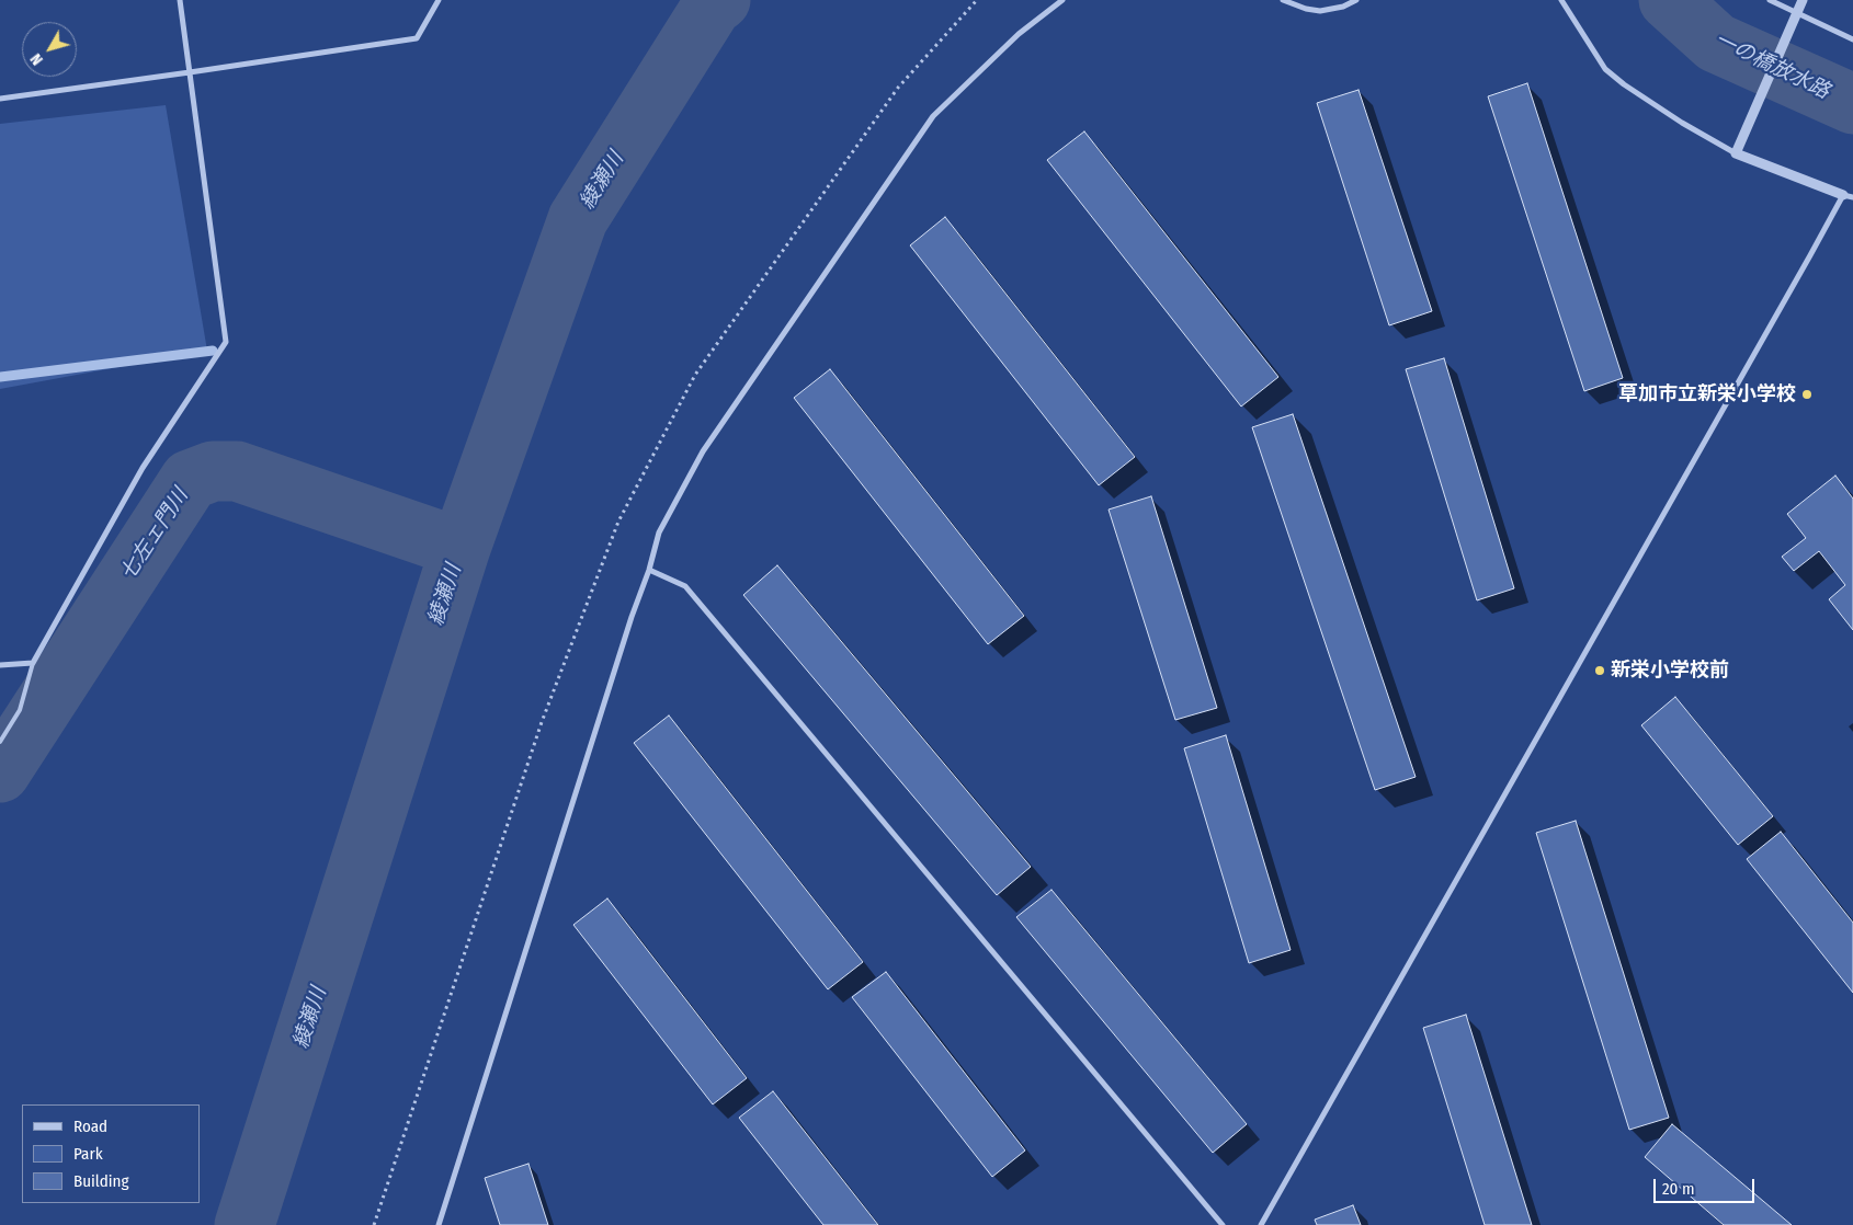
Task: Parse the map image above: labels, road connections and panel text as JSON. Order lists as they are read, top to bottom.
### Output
{
  "water": ["一の橋放水路", "綾瀬川", "七左ェ門川"],
  "places": ["草加市立新栄小学校", "新栄小学校前"],
  "legend": ["Road", "Park", "Building"],
  "scale_bar": "20 m",
  "north": "bottom left"
}
